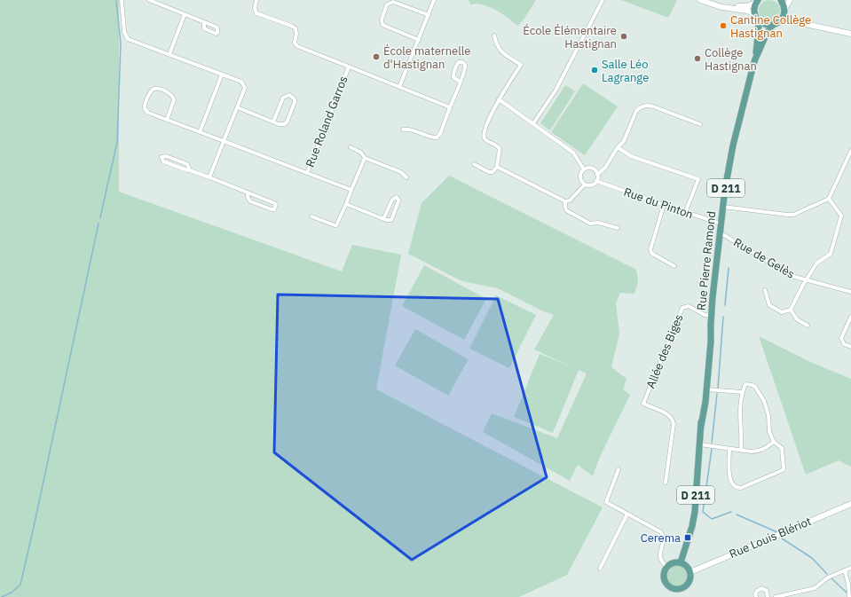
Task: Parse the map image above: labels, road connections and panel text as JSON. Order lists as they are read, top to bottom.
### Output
{
  "streets": {
    "main road": ["D 211", "Rue Pierre Ramond"],
    "street": [
      "Rue Roland Garros",
      "Rue du Pinton",
      "Rue de Gelès",
      "Allée des Biges",
      "Rue Louis Blériot"
    ]
  },
  "crossings": [
    ["Rue du Pinton", "Rue Pierre Ramond"],
    ["Rue de Gelès", "Rue Pierre Ramond"],
    ["Rue Pierre Ramond", "Allée des Biges"],
    ["Rue Pierre Ramond", "Rue Louis Blériot"]
  ],
  "places": {
    "other": [
      "Cantine Collège Hastignan",
      "École Élémentaire Hastignan",
      "École maternelle d'Hastignan",
      "Collège Hastignan",
      "Salle Léo Lagrange"
    ],
    "transit": ["Cerema"]
  }
}
